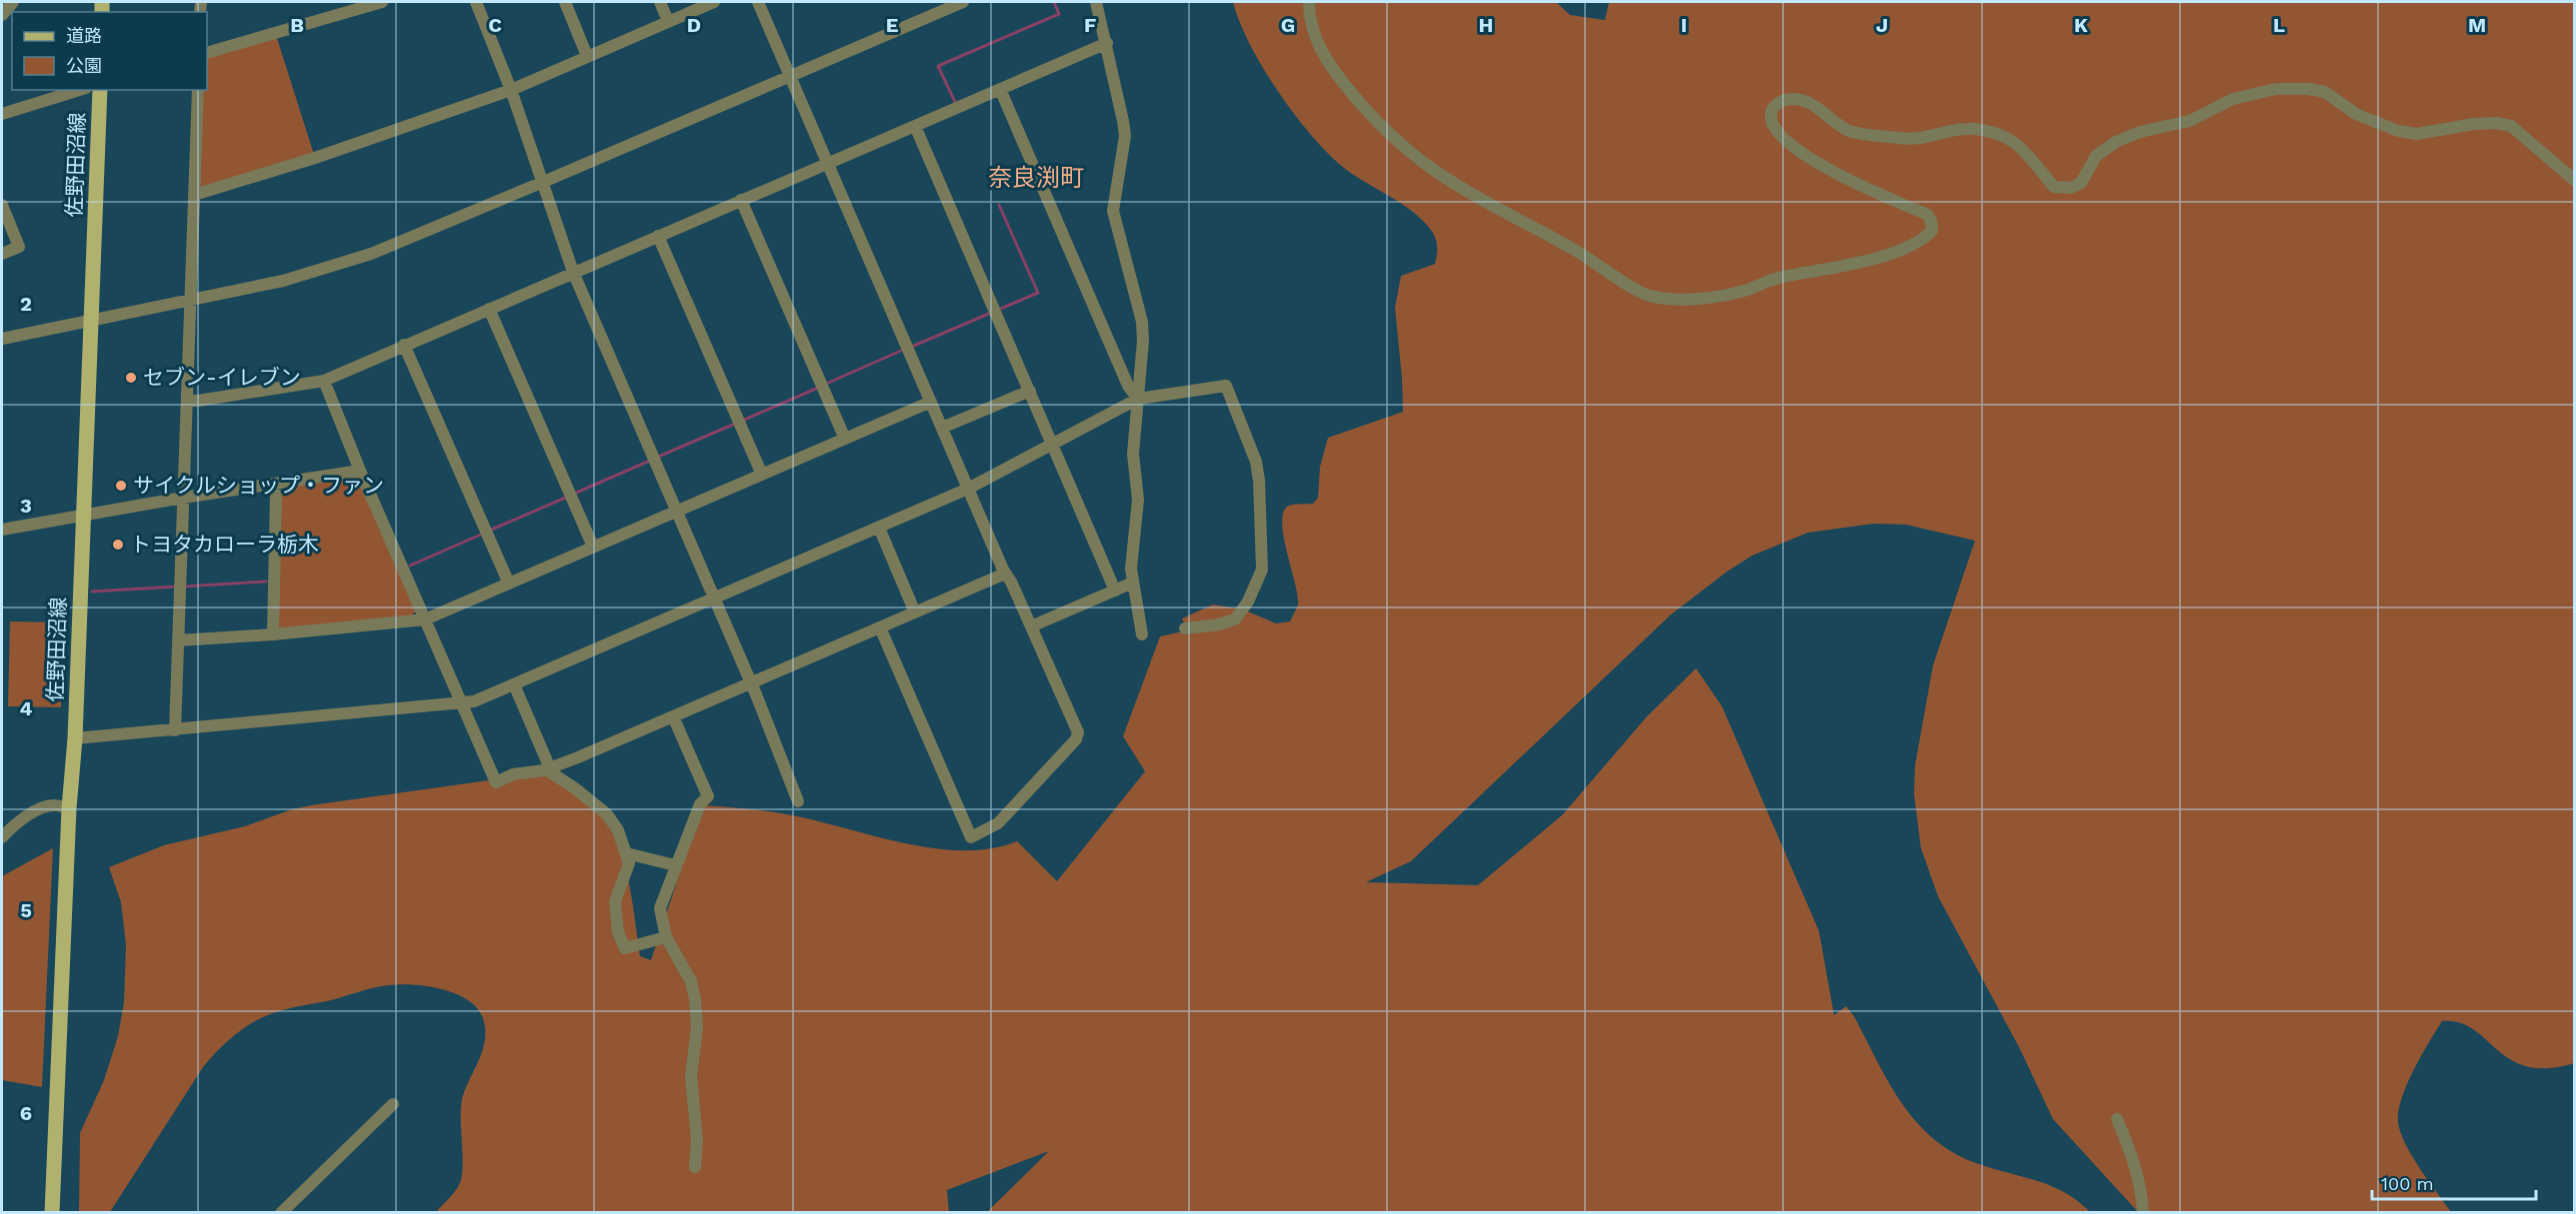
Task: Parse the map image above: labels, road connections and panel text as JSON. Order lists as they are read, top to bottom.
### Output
{
  "streets": {
    "main road": ["佐野田沼線"]
  },
  "districts": ["奈良渕町"],
  "places": ["セブン-イレブン", "サイクルショップ・ファン", "トヨタカローラ栃木"],
  "legend": ["道路", "公園"],
  "scale_bar": "100 m",
  "grid": {
    "columns": [
      "B",
      "C",
      "D",
      "E",
      "F",
      "G",
      "H",
      "I",
      "J",
      "K",
      "L",
      "M"
    ],
    "rows": [
      "2",
      "3",
      "4",
      "5",
      "6"
    ]
  }
}
